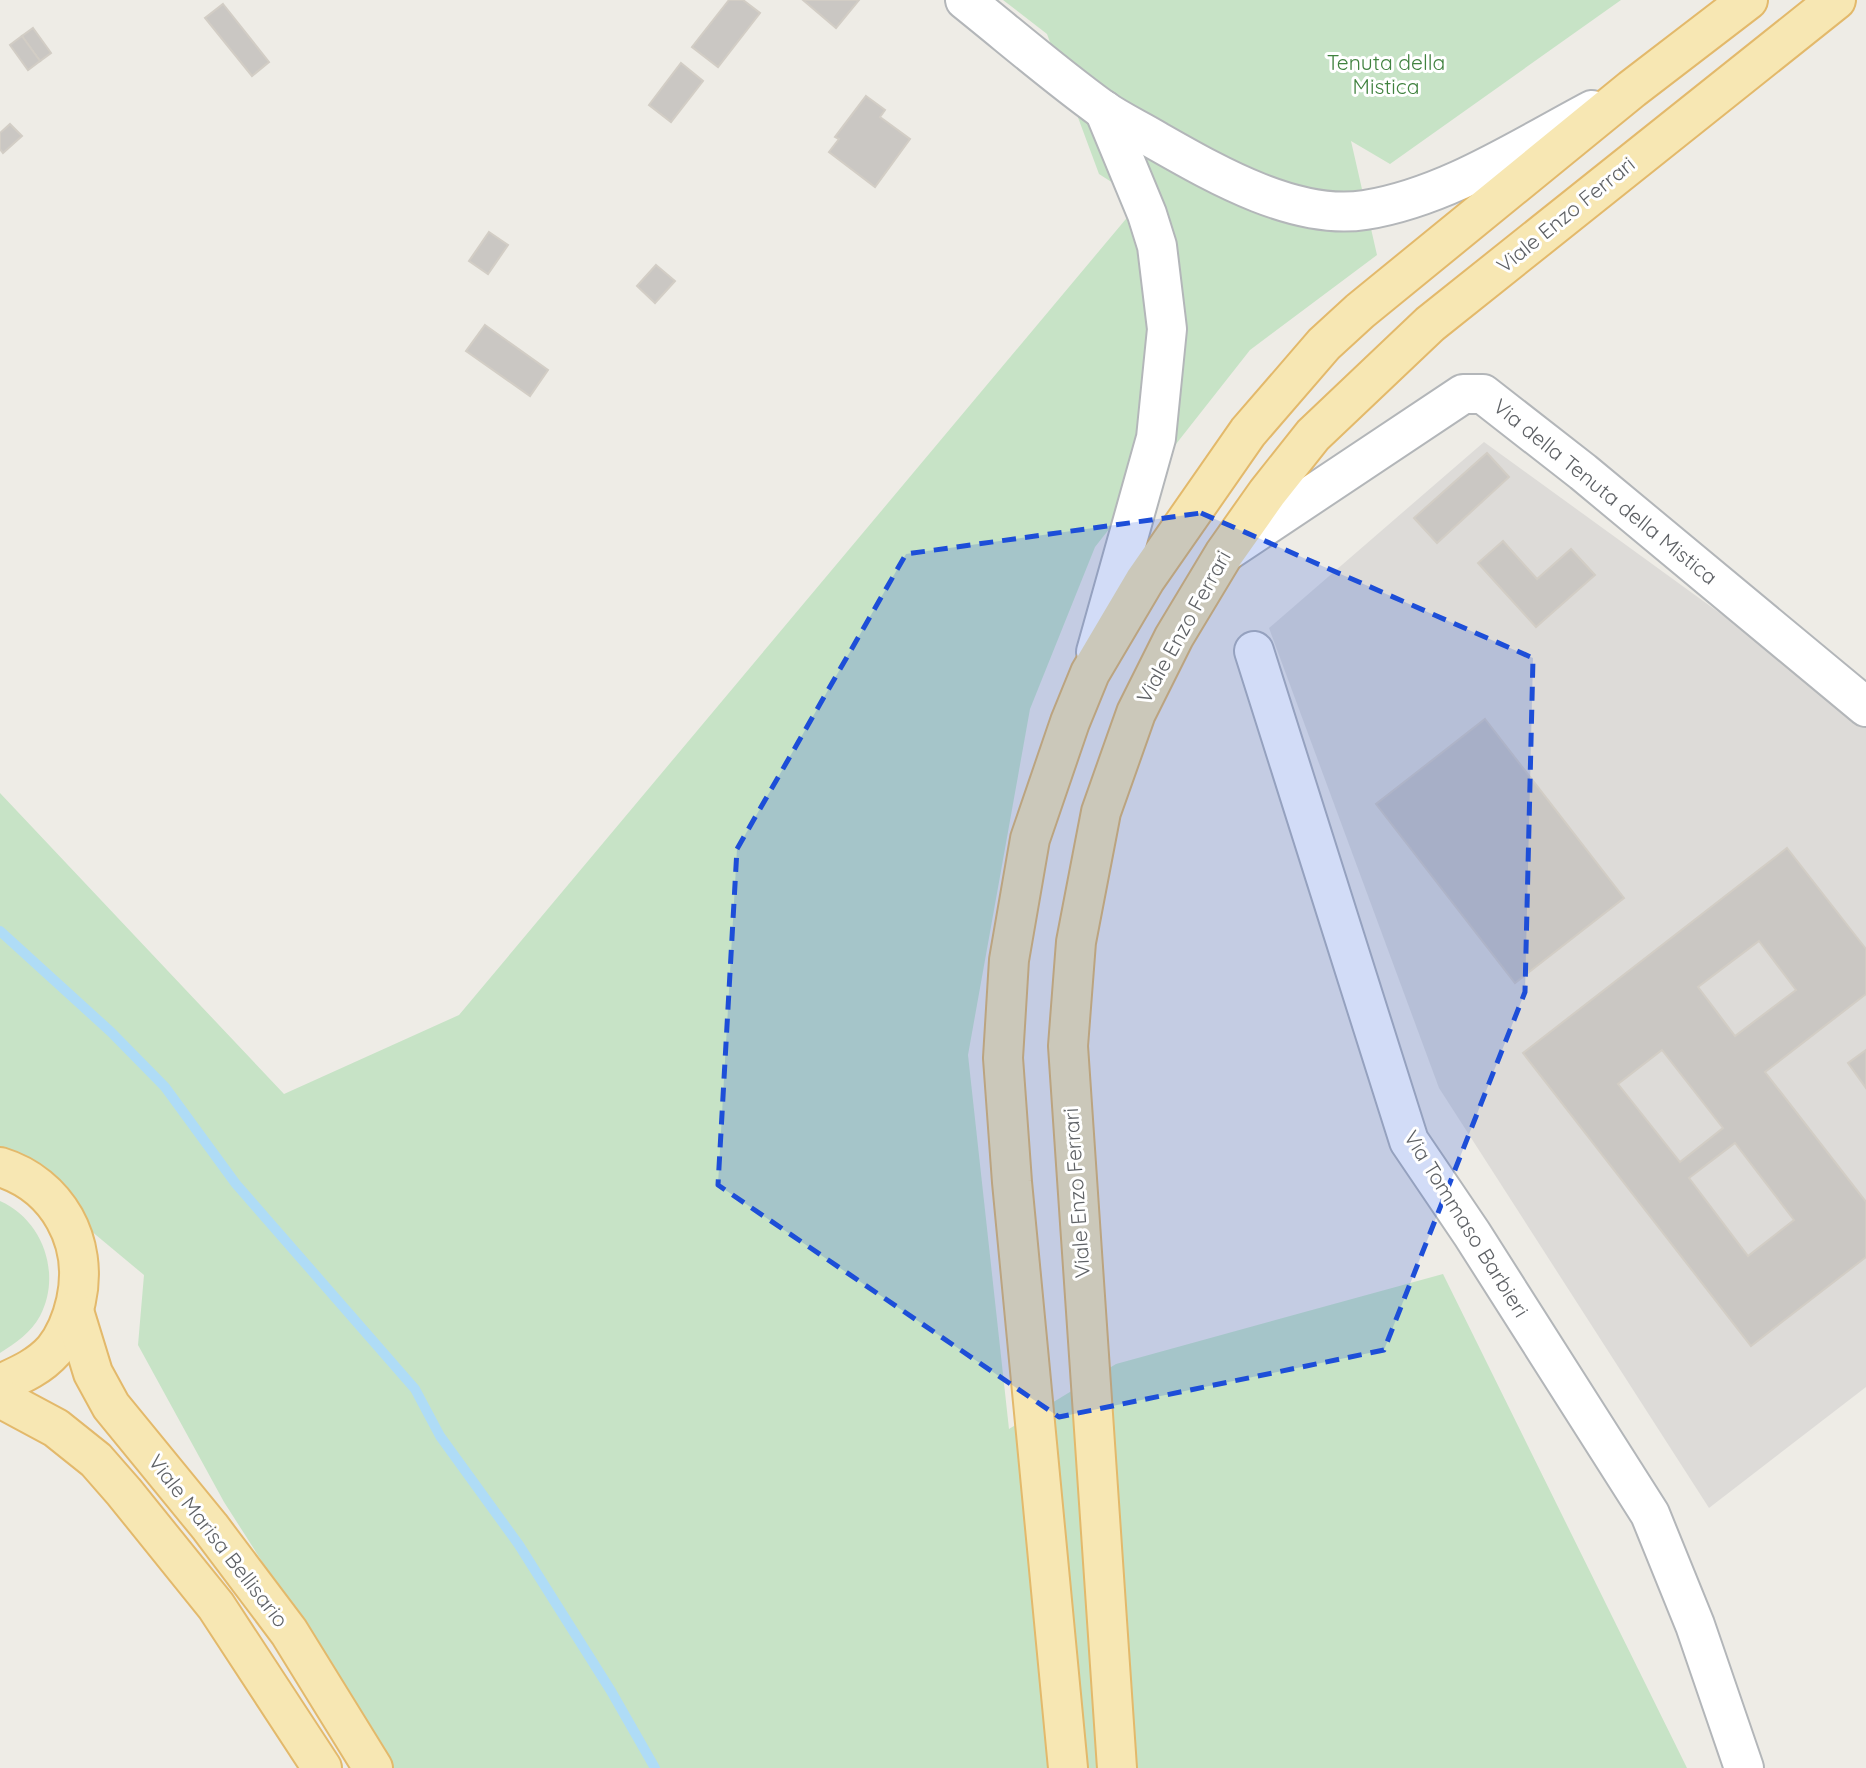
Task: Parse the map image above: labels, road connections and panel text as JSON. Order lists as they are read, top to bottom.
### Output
{
  "streets": {
    "main road": ["Viale Enzo Ferrari", "Viale Marisa Bellisario"],
    "street": ["Via della Tenuta della Mistica", "Via Tommaso Barbieri"]
  },
  "crossings": [
    ["Viale Enzo Ferrari", "Via della Tenuta della Mistica"]
  ],
  "parks": ["Tenuta della Mistica"]
}
